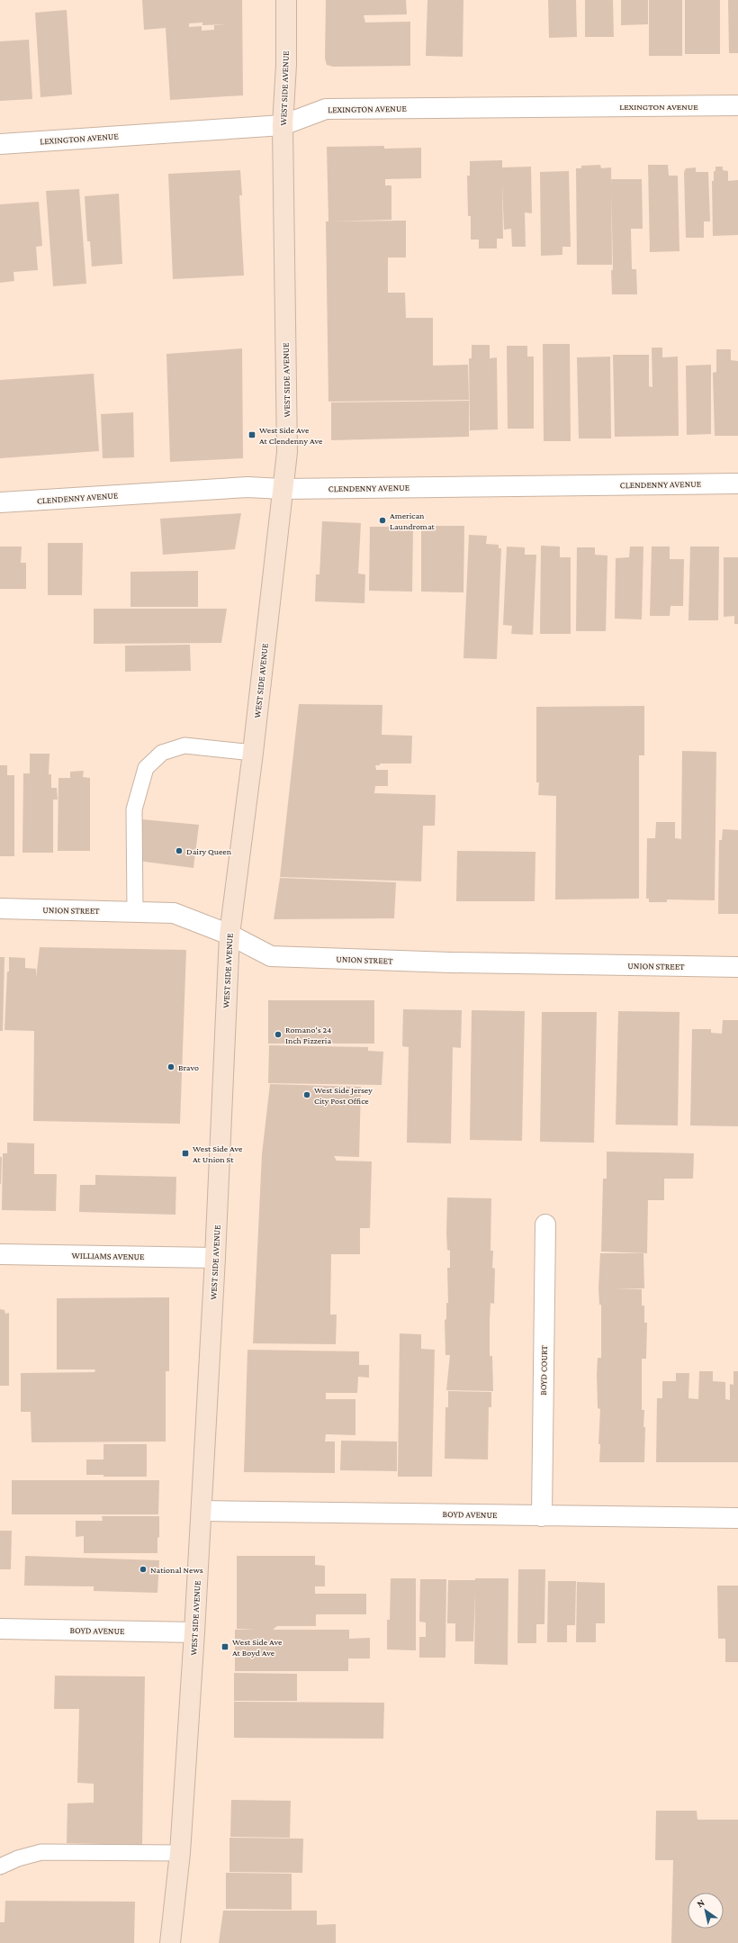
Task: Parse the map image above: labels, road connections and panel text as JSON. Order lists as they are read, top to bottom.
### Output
{
  "streets": {
    "main road": ["WEST SIDE AVENUE"],
    "street": [
      "LEXINGTON AVENUE",
      "CLENDENNY AVENUE",
      "UNION STREET",
      "WILLIAMS AVENUE",
      "BOYD COURT",
      "BOYD AVENUE"
    ]
  },
  "crossings": [
    ["WEST SIDE AVENUE", "LEXINGTON AVENUE"],
    ["WEST SIDE AVENUE", "CLENDENNY AVENUE"],
    ["WEST SIDE AVENUE", "UNION STREET"],
    ["WEST SIDE AVENUE", "WILLIAMS AVENUE"],
    ["WEST SIDE AVENUE", "BOYD AVENUE"],
    ["BOYD COURT", "BOYD AVENUE"]
  ],
  "places": {
    "transit": ["West Side Ave At Clendenny Ave", "West Side Ave At Union St", "West Side Ave At Boyd Ave"],
    "other": [
      "American Laundromat",
      "Dairy Queen",
      "Romano's 24 Inch Pizzeria",
      "Bravo",
      "West Side Jersey City Post Office",
      "National News"
    ]
  },
  "north": "top left"
}
